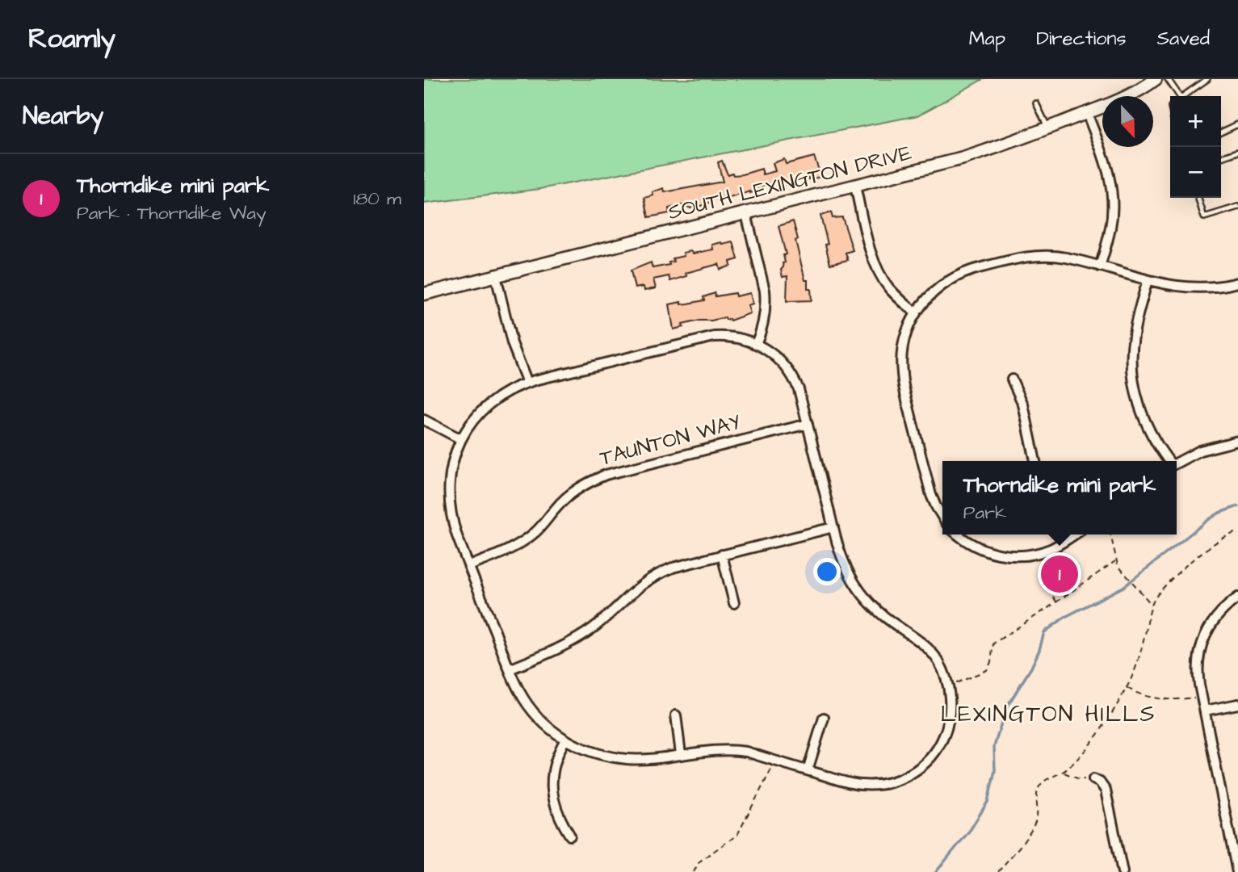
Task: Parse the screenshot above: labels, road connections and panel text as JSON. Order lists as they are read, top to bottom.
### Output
{
  "streets": {
    "street": ["SOUTH LEXINGTON DRIVE", "TAUNTON WAY"]
  },
  "districts": ["LEXINGTON HILLS"],
  "north": "bottom",
  "page": {
    "header": "Roamly",
    "nav": ["Map", "Directions", "Saved"],
    "heading": "Nearby",
    "map_buttons": ["+", "−"],
    "list": [
      {
        "mark": "1",
        "name": "Thorndike mini park",
        "note": "Park · Thorndike Way",
        "value": "180 m"
      }
    ],
    "popup": ["Thorndike mini park", "Park"],
    "pins": "1"
  }
}
